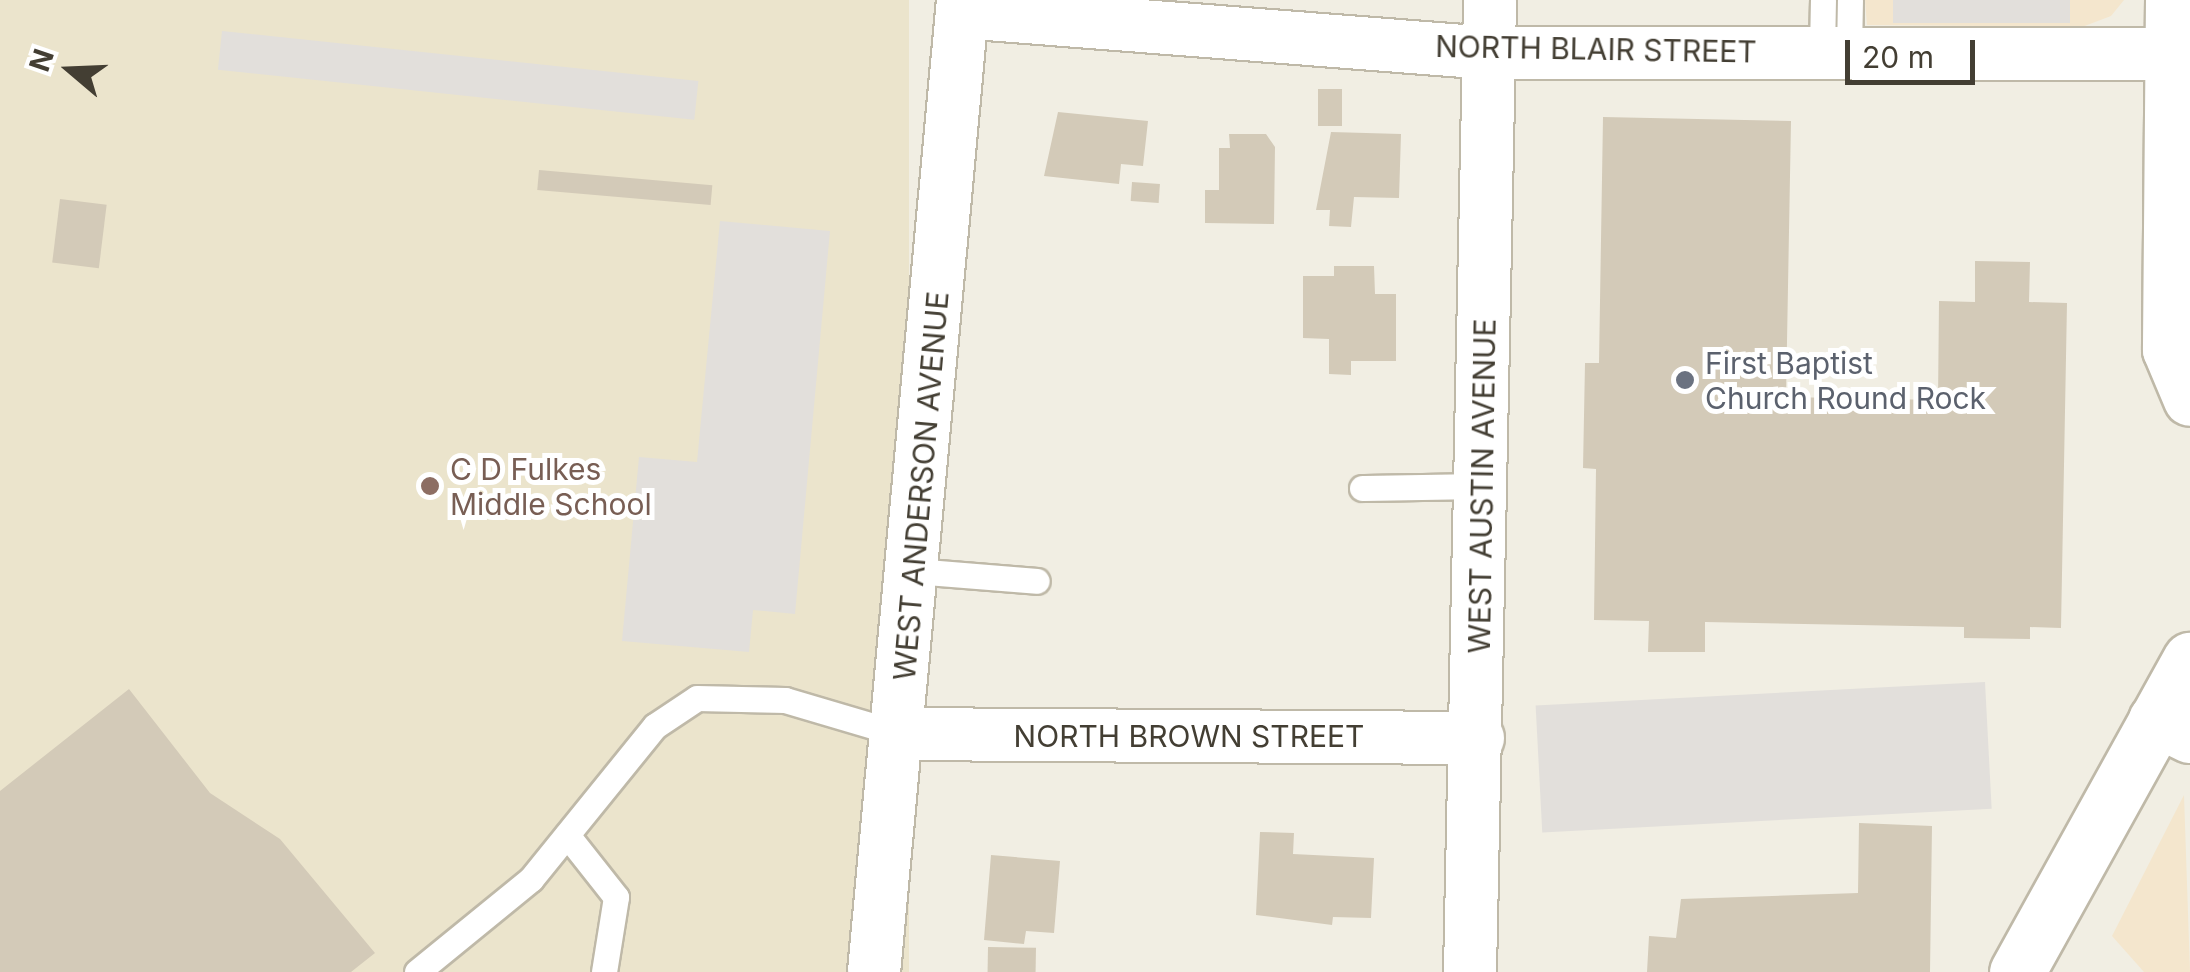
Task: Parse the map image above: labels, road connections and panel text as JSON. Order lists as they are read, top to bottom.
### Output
{
  "streets": {
    "street": [
      "NORTH BLAIR STREET",
      "WEST ANDERSON AVENUE",
      "WEST AUSTIN AVENUE",
      "NORTH BROWN STREET"
    ]
  },
  "crossings": [
    ["NORTH BLAIR STREET", "WEST ANDERSON AVENUE"],
    ["NORTH BLAIR STREET", "WEST AUSTIN AVENUE"],
    ["WEST ANDERSON AVENUE", "NORTH BROWN STREET"],
    ["WEST AUSTIN AVENUE", "NORTH BROWN STREET"]
  ],
  "places": ["First Baptist Church Round Rock", "C D Fulkes Middle School"],
  "scale_bar": "20 m",
  "north": "left"
}
